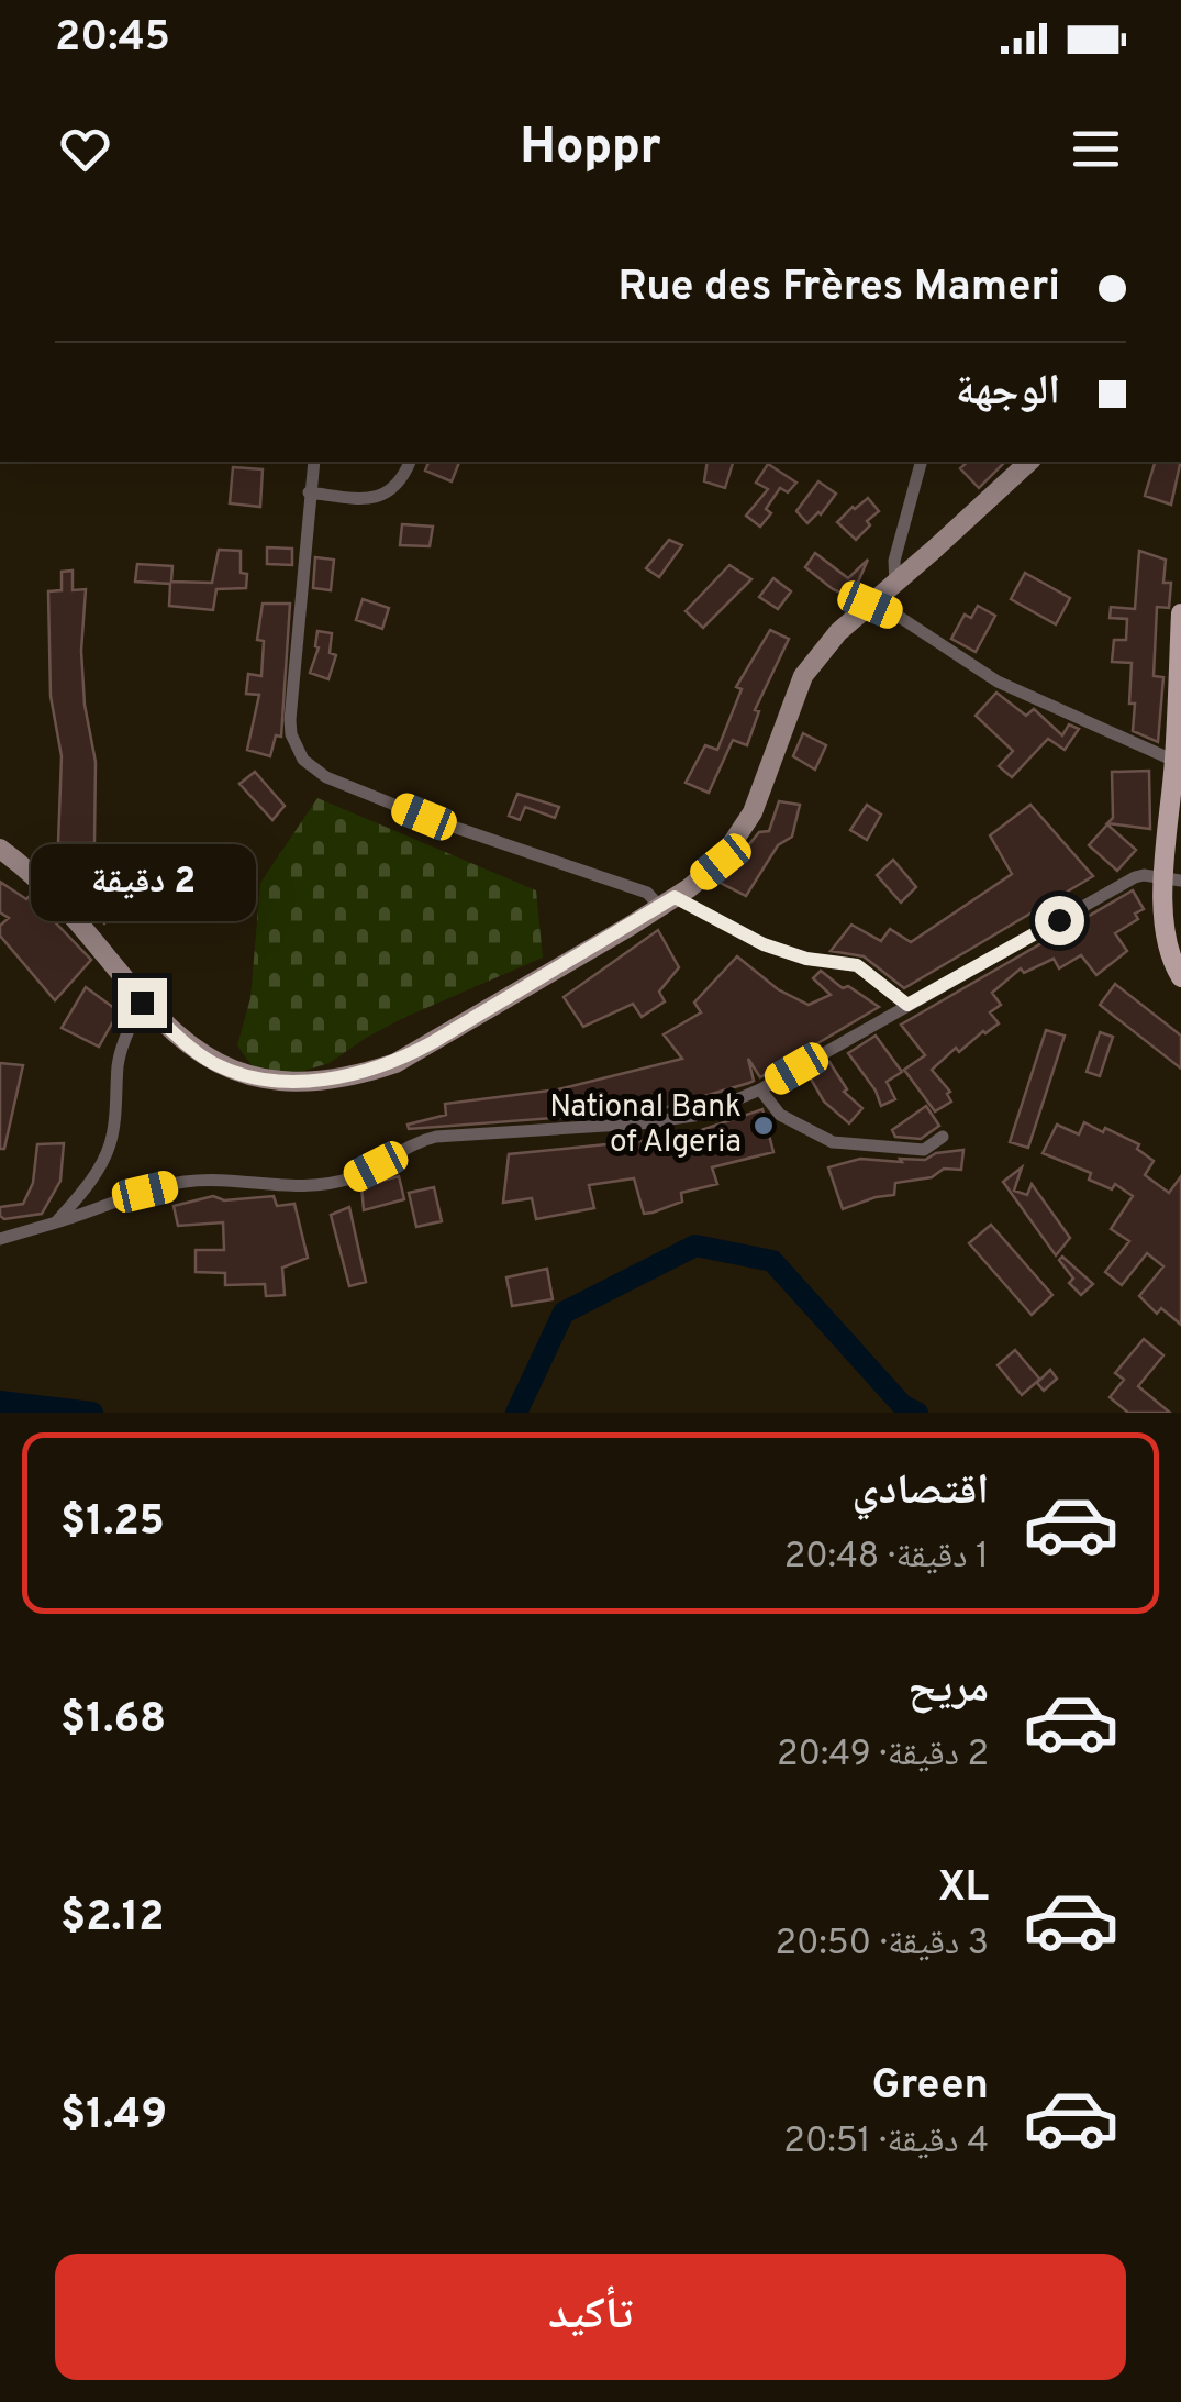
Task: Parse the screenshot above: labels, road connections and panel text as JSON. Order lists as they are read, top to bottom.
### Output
{
  "places": ["National Bank of Algeria"],
  "page": {
    "status": "20:45",
    "header": "Hoppr",
    "banner": ["Rue des Frères Mameri", "الوجهة"],
    "bubble": "2 دقيقة",
    "list": [
      {
        "name": "اقتصادي",
        "note": "1 دقيقة · 20:48",
        "value": "$1.25"
      },
      {
        "name": "مريح",
        "note": "2 دقيقة · 20:49",
        "value": "$1.68"
      },
      {
        "name": "XL",
        "note": "3 دقيقة · 20:50",
        "value": "$2.12"
      },
      {
        "name": "Green",
        "note": "4 دقيقة · 20:51",
        "value": "$1.49"
      }
    ],
    "buttons": "تأكيد"
  }
}
